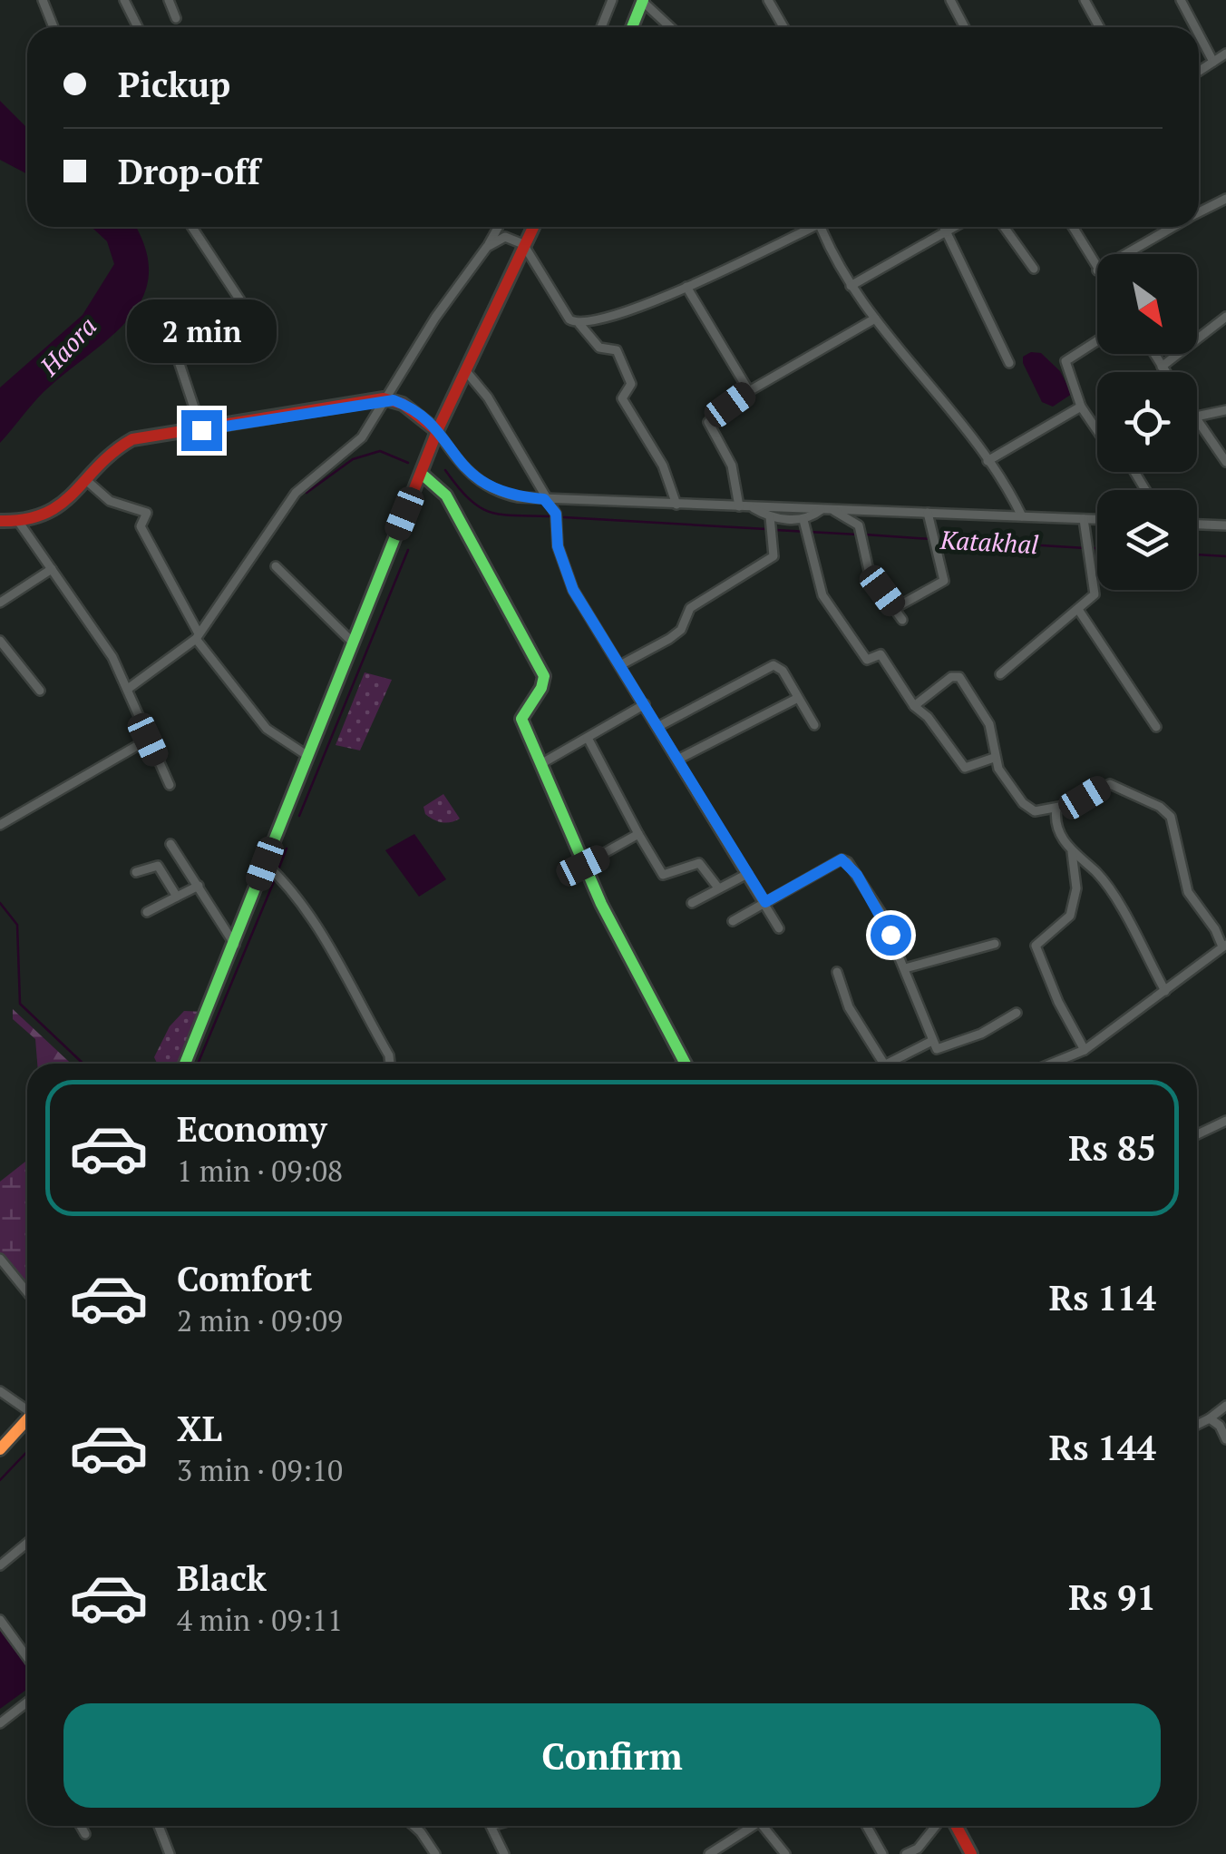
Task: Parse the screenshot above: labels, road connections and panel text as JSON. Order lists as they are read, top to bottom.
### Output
{
  "water": ["Haora", "Katakhal"],
  "north": "bottom right",
  "page": {
    "banner": ["Pickup", "Drop-off"],
    "bubble": "2 min",
    "list": [
      {
        "name": "Economy",
        "note": "1 min · 09:08",
        "value": "Rs 85"
      },
      {
        "name": "Comfort",
        "note": "2 min · 09:09",
        "value": "Rs 114"
      },
      {
        "name": "XL",
        "note": "3 min · 09:10",
        "value": "Rs 144"
      },
      {
        "name": "Black",
        "note": "4 min · 09:11",
        "value": "Rs 91"
      }
    ],
    "buttons": "Confirm"
  }
}
